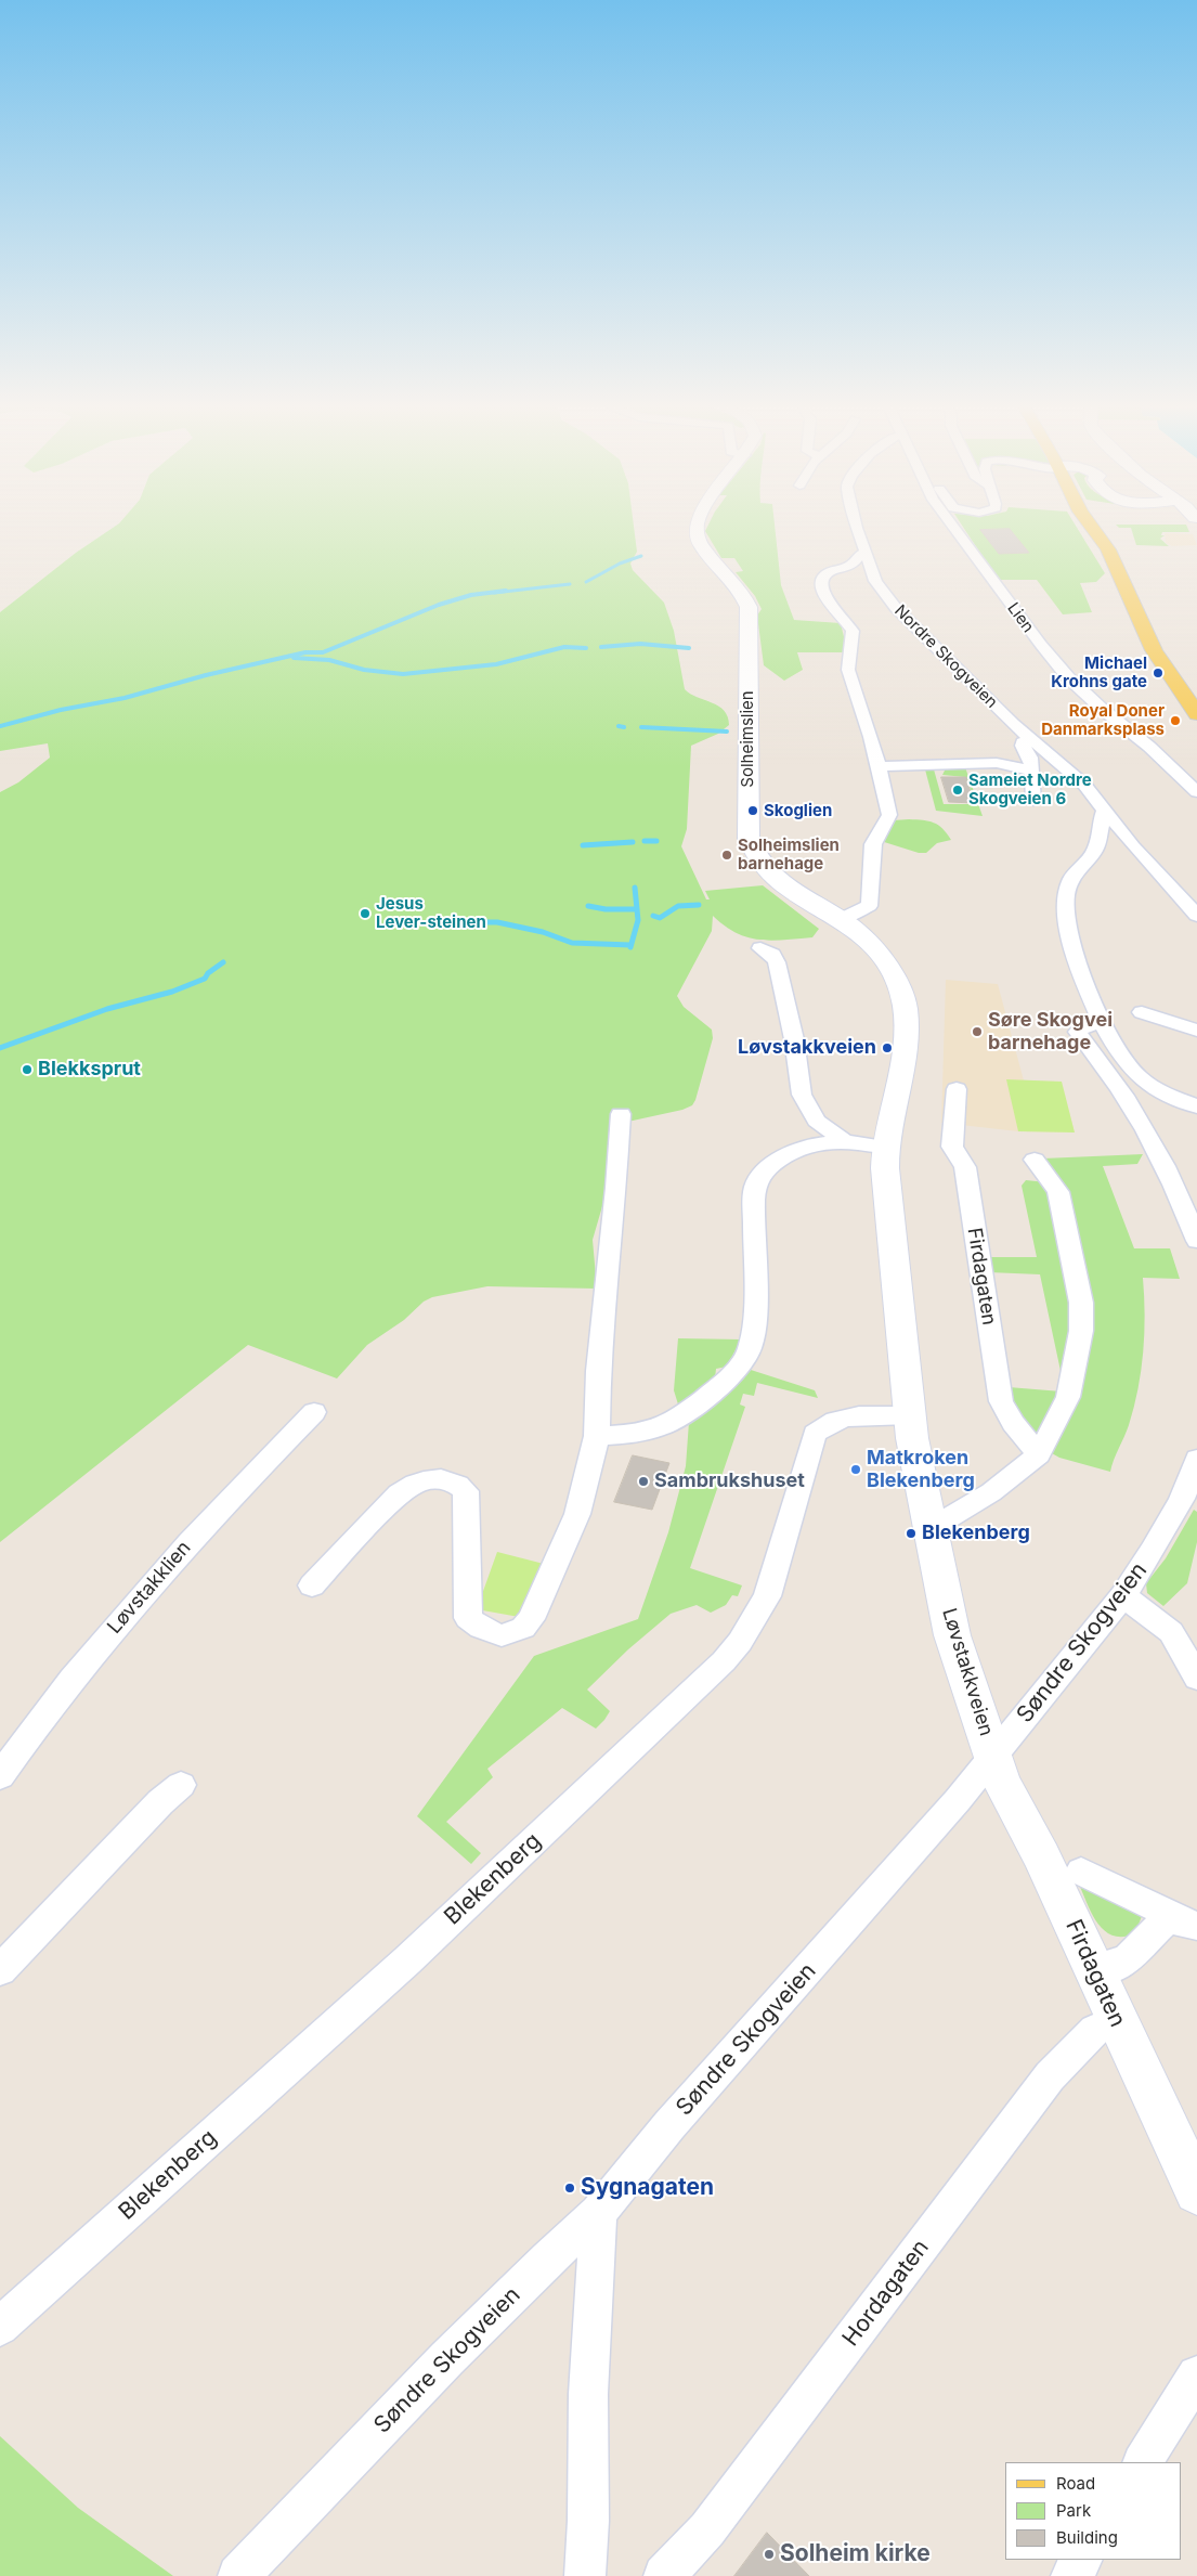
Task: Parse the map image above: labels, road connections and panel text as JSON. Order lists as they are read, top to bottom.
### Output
{
  "streets": {
    "street": [
      "Lien",
      "Nordre Skogveien",
      "Solheimslien",
      "Firdagaten",
      "Løvstakklien",
      "Søndre Skogveien",
      "Løvstakkveien",
      "Blekenberg",
      "Hordagaten"
    ]
  },
  "crossings": [
    ["Solheimslien", "Løvstakkveien"],
    ["Firdagaten", "Søndre Skogveien"],
    ["Firdagaten", "Løvstakkveien"],
    ["Firdagaten", "Hordagaten"],
    ["Søndre Skogveien", "Løvstakkveien"],
    ["Løvstakkveien", "Blekenberg"]
  ],
  "places": [
    "Michael Krohns gate",
    "Royal Doner Danmarksplass",
    "Sameiet Nordre Skogveien 6",
    "Skoglien",
    "Solheimslien barnehage",
    "Jesus Lever-steinen",
    "Søre Skogvei barnehage",
    "Løvstakkveien",
    "Blekksprut",
    "Matkroken Blekenberg",
    "Sambrukshuset",
    "Blekenberg",
    "Sygnagaten",
    "Solheim kirke"
  ],
  "legend": ["Road", "Park", "Building"]
}
